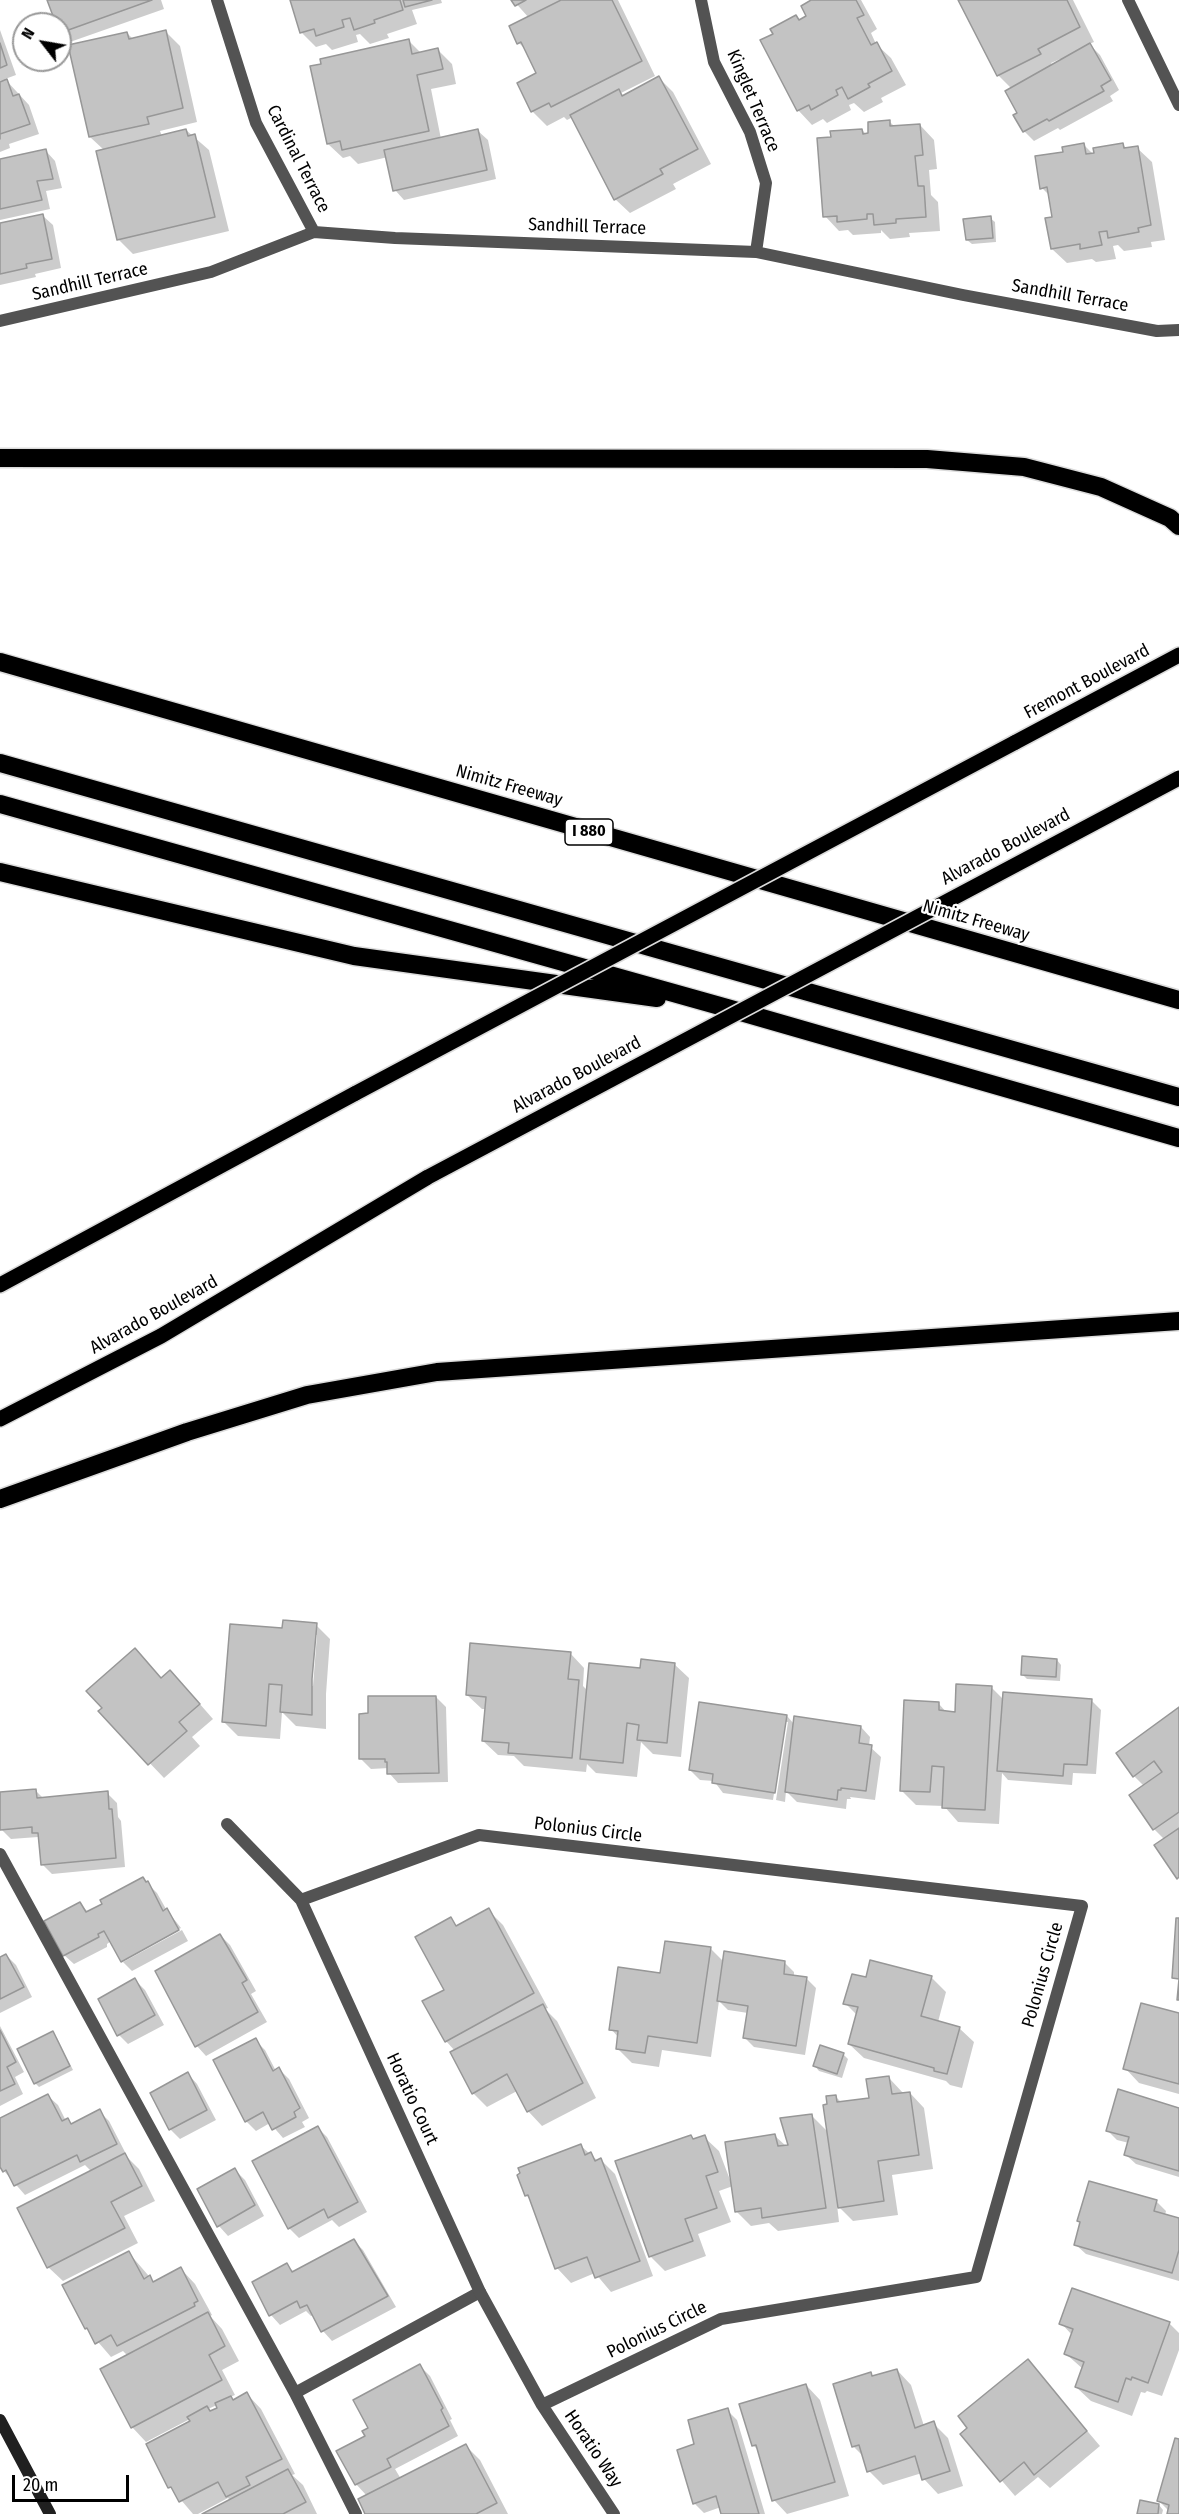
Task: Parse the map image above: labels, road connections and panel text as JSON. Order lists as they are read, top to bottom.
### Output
{
  "streets": {
    "highway": ["Nimitz Freeway", "I 880"],
    "main road": ["Fremont Boulevard", "Alvarado Boulevard"],
    "street": [
      "Kinglet Terrace",
      "Cardinal Terrace",
      "Sandhill Terrace",
      "Polonius Circle",
      "Horatio Court",
      "Horatio Way"
    ]
  },
  "crossings": [
    ["Kinglet Terrace", "Sandhill Terrace"],
    ["Cardinal Terrace", "Sandhill Terrace"],
    ["Polonius Circle", "Horatio Court"],
    ["Polonius Circle", "Horatio Way"],
    ["Horatio Court", "Horatio Way"]
  ],
  "scale_bar": "20 m",
  "north": "top left"
}
